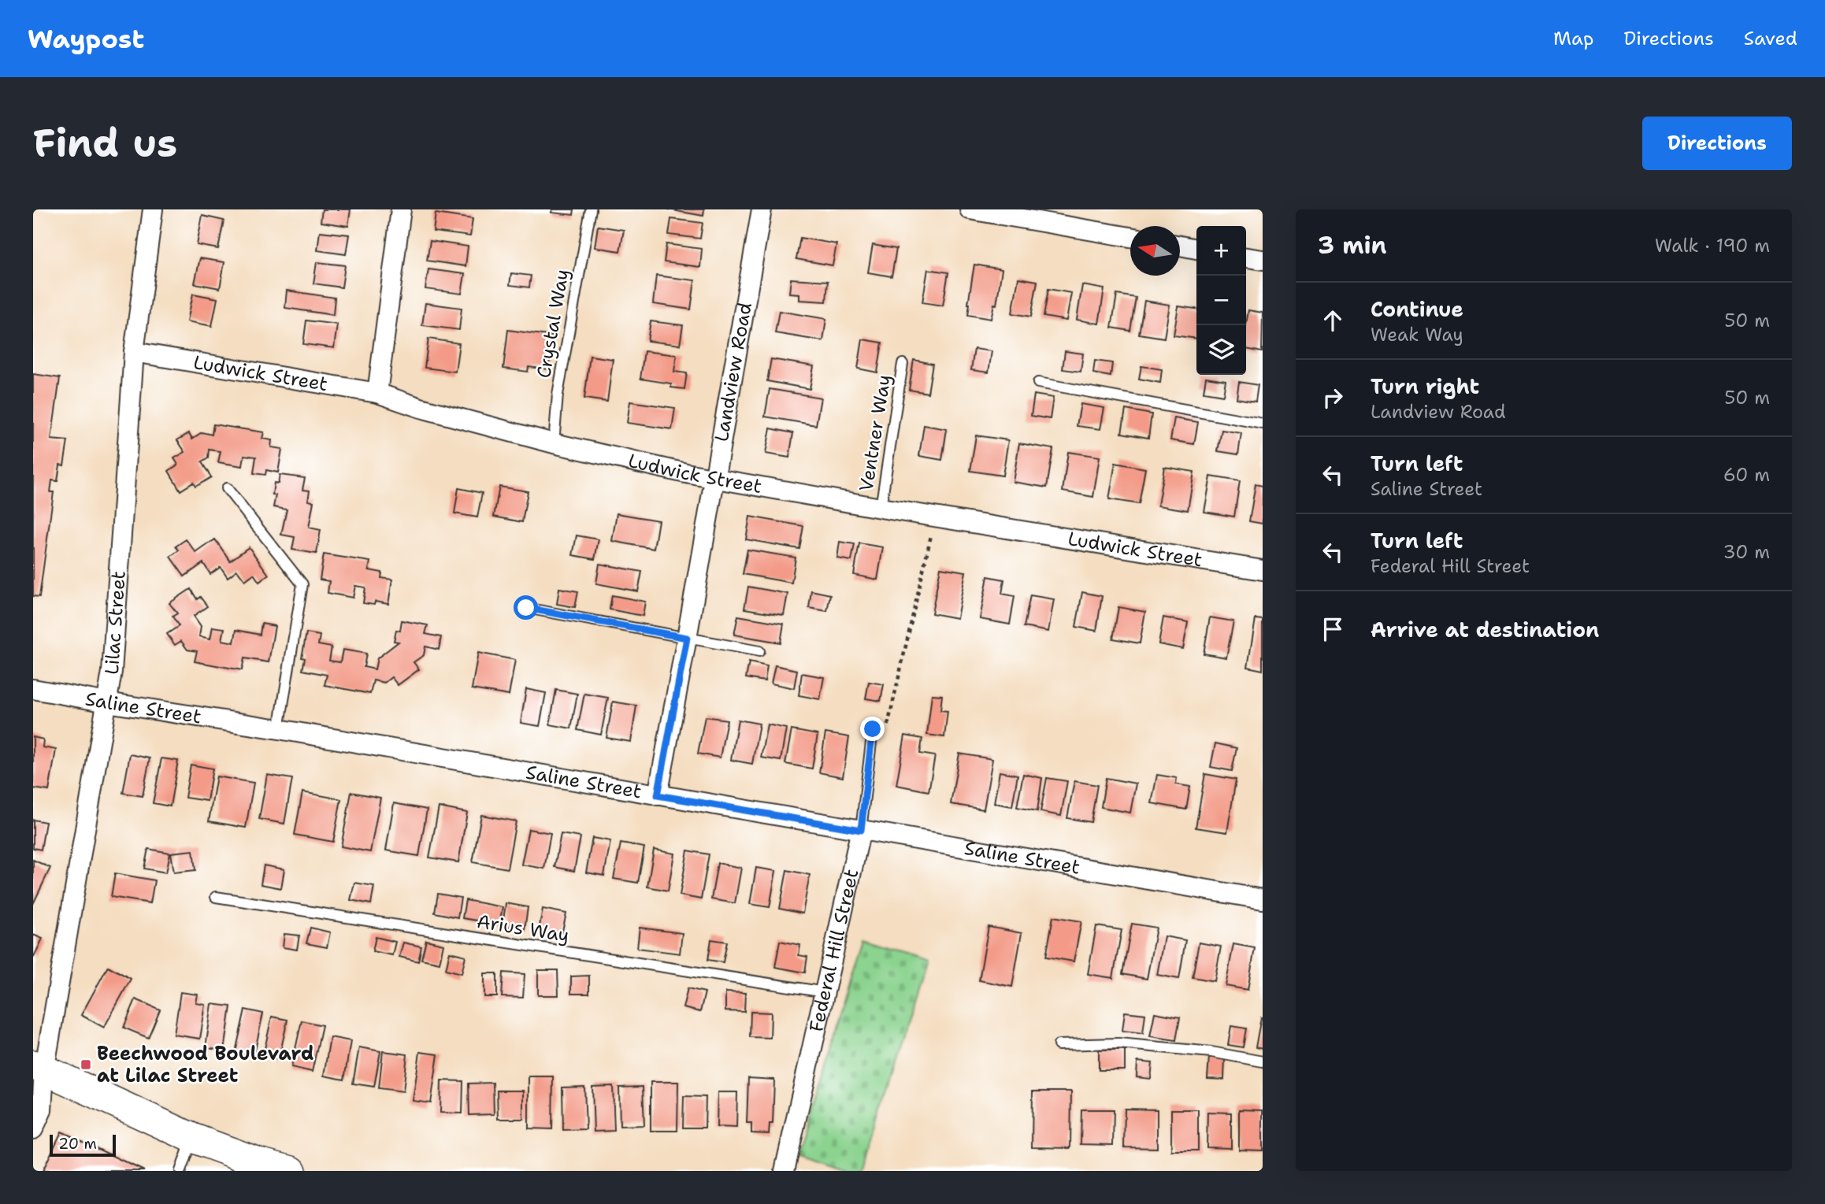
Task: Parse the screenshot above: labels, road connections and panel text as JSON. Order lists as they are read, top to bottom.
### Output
{
  "streets": {
    "street": [
      "Landview Road",
      "Ludwick Street",
      "Lilac Street",
      "Saline Street",
      "Federal Hill Street"
    ],
    "lane": ["Crystal Way", "Ventner Way", "Arius Way"]
  },
  "crossings": [
    ["Crystal Way", "Ludwick Street"],
    ["Landview Road", "Ludwick Street"],
    ["Landview Road", "Saline Street"],
    ["Ludwick Street", "Ventner Way"],
    ["Ludwick Street", "Lilac Street"],
    ["Lilac Street", "Saline Street"],
    ["Saline Street", "Federal Hill Street"],
    ["Arius Way", "Federal Hill Street"]
  ],
  "places": {
    "transit": ["Beechwood Boulevard at Lilac Street"]
  },
  "scale_bar": "20 m",
  "north": "left",
  "page": {
    "header": "Waypost",
    "nav": ["Map", "Directions", "Saved"],
    "buttons": "Directions",
    "title": "Find us",
    "heading": ["3 min", "Walk · 190 m"],
    "map_buttons": ["+", "−"],
    "list": [
      ["Continue", "Weak Way", "50 m"],
      ["Turn right", "Landview Road", "50 m"],
      ["Turn left", "Saline Street", "60 m"],
      ["Turn left", "Federal Hill Street", "30 m"],
      "Arrive at destination"
    ],
    "scale": "20 m"
  }
}
